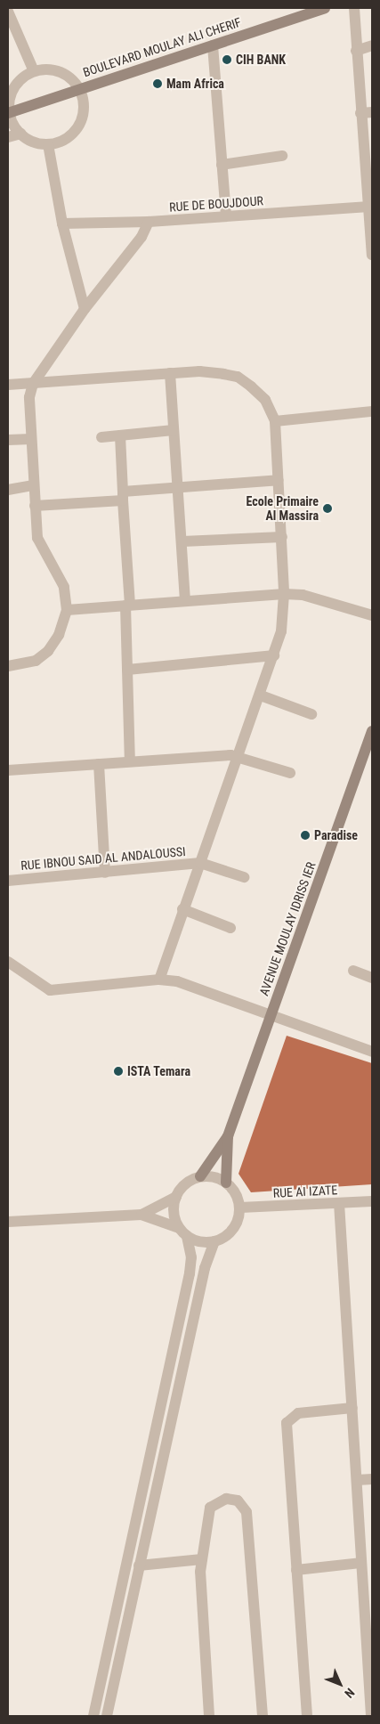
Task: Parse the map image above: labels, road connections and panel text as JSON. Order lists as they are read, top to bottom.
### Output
{
  "streets": {
    "main road": ["BOULEVARD MOULAY ALI CHERIF", "AVENUE MOULAY IDRISS IER"],
    "street": ["RUE DE BOUJDOUR", "RUE IBNOU SAID AL ANDALOUSSI", "RUE AI IZATE"]
  },
  "places": [
    "CIH BANK",
    "Mam Africa",
    "Ecole Primaire Al Massira",
    "Paradise",
    "ISTA Temara"
  ],
  "north": "bottom right"
}
